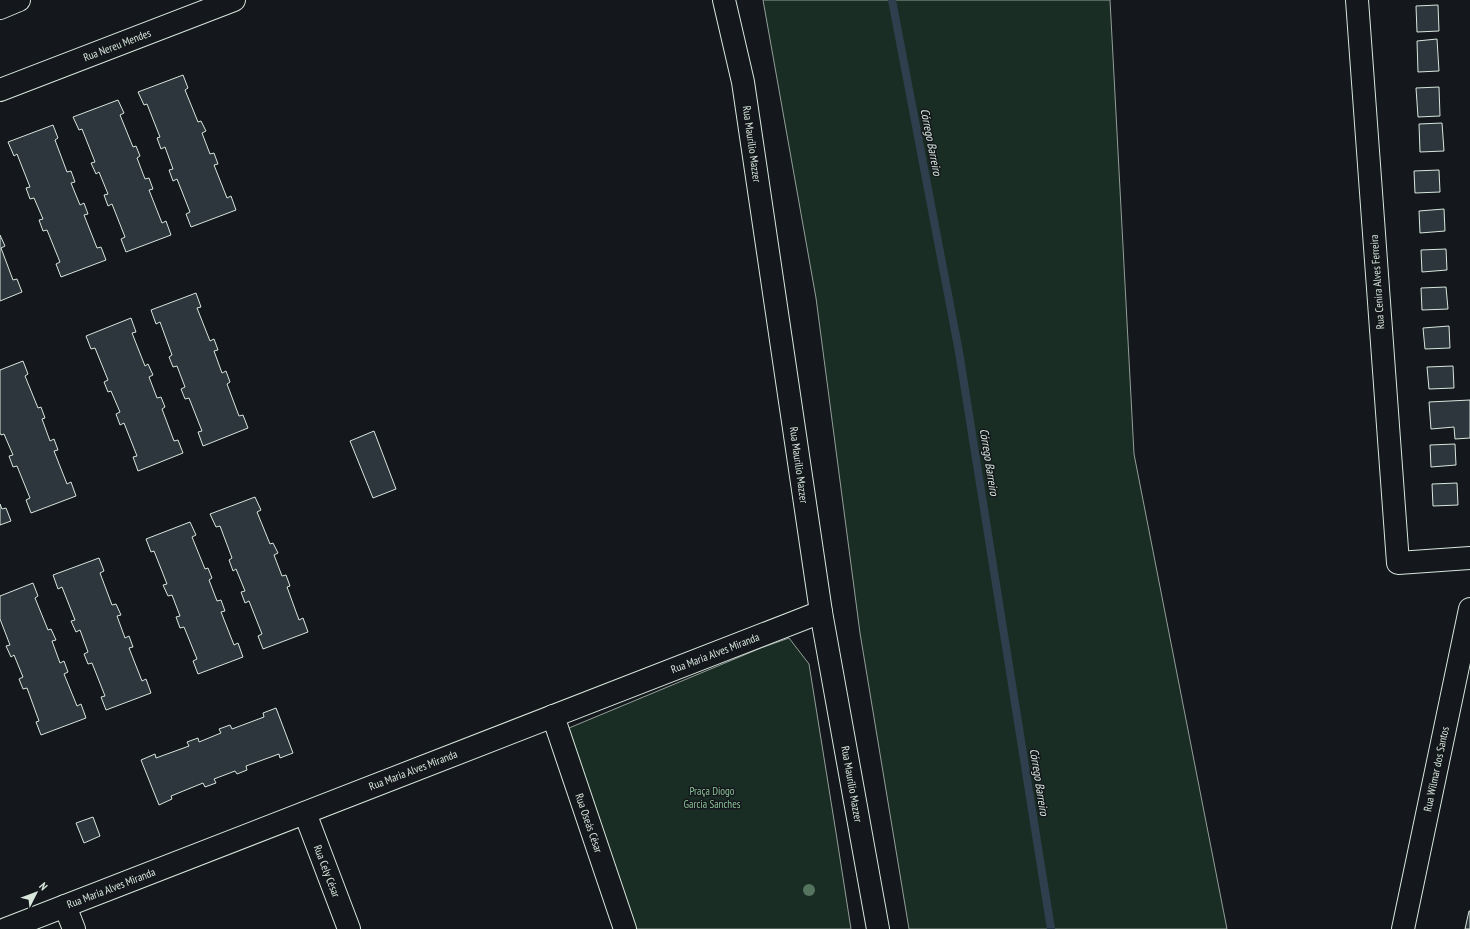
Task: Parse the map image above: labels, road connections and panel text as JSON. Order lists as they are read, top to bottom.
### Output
{
  "streets": {
    "street": [
      "Rua Nereu Mendes",
      "Rua Maurilio Mazzer",
      "Rua Cenira Alves Ferreira",
      "Rua Maria Alves Miranda",
      "Rua Wilmar dos Santos",
      "Rua Oseás César",
      "Rua Cely César"
    ]
  },
  "crossings": [
    ["Rua Maurilio Mazzer", "Rua Maria Alves Miranda"],
    ["Rua Maria Alves Miranda", "Rua Oseás César"],
    ["Rua Maria Alves Miranda", "Rua Cely César"]
  ],
  "water": ["Córrego Barreiro"],
  "parks": ["Praça Diogo Garcia Sanches"],
  "north": "top right"
}
